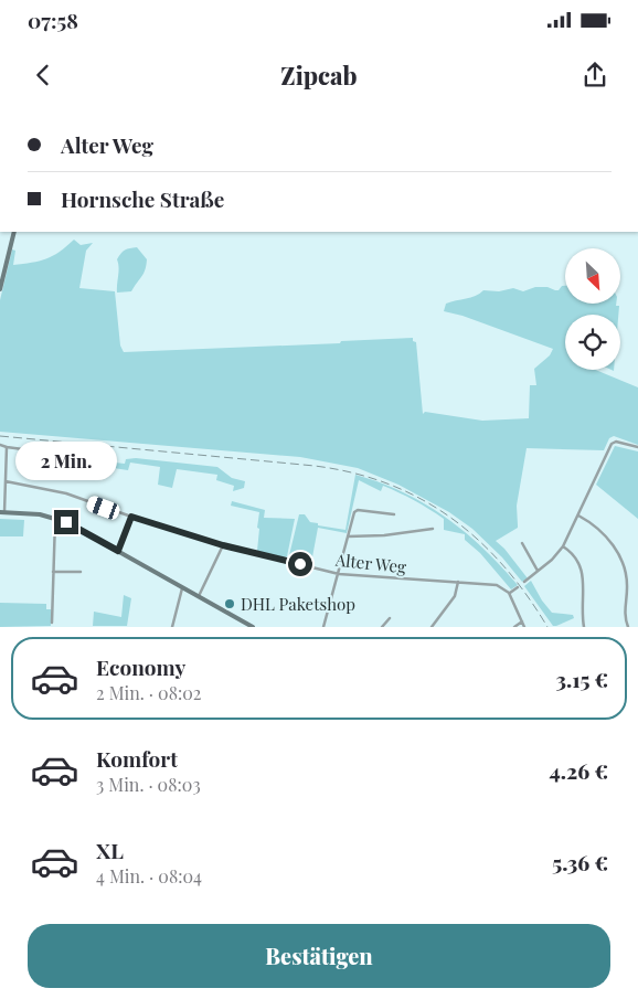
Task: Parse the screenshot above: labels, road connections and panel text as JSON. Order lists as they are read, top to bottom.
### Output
{
  "streets": {
    "street": ["Alter Weg"]
  },
  "places": ["DHL Paketshop"],
  "north": "bottom right",
  "page": {
    "status": "07:58",
    "header": "Zipcab",
    "banner": ["Alter Weg", "Hornsche Straße"],
    "bubble": "2 Min.",
    "list": [
      {
        "name": "Economy",
        "note": "2 Min. · 08:02",
        "value": "3.15 €"
      },
      {
        "name": "Komfort",
        "note": "3 Min. · 08:03",
        "value": "4.26 €"
      },
      {
        "name": "XL",
        "note": "4 Min. · 08:04",
        "value": "5.36 €"
      }
    ],
    "buttons": "Bestätigen"
  }
}
